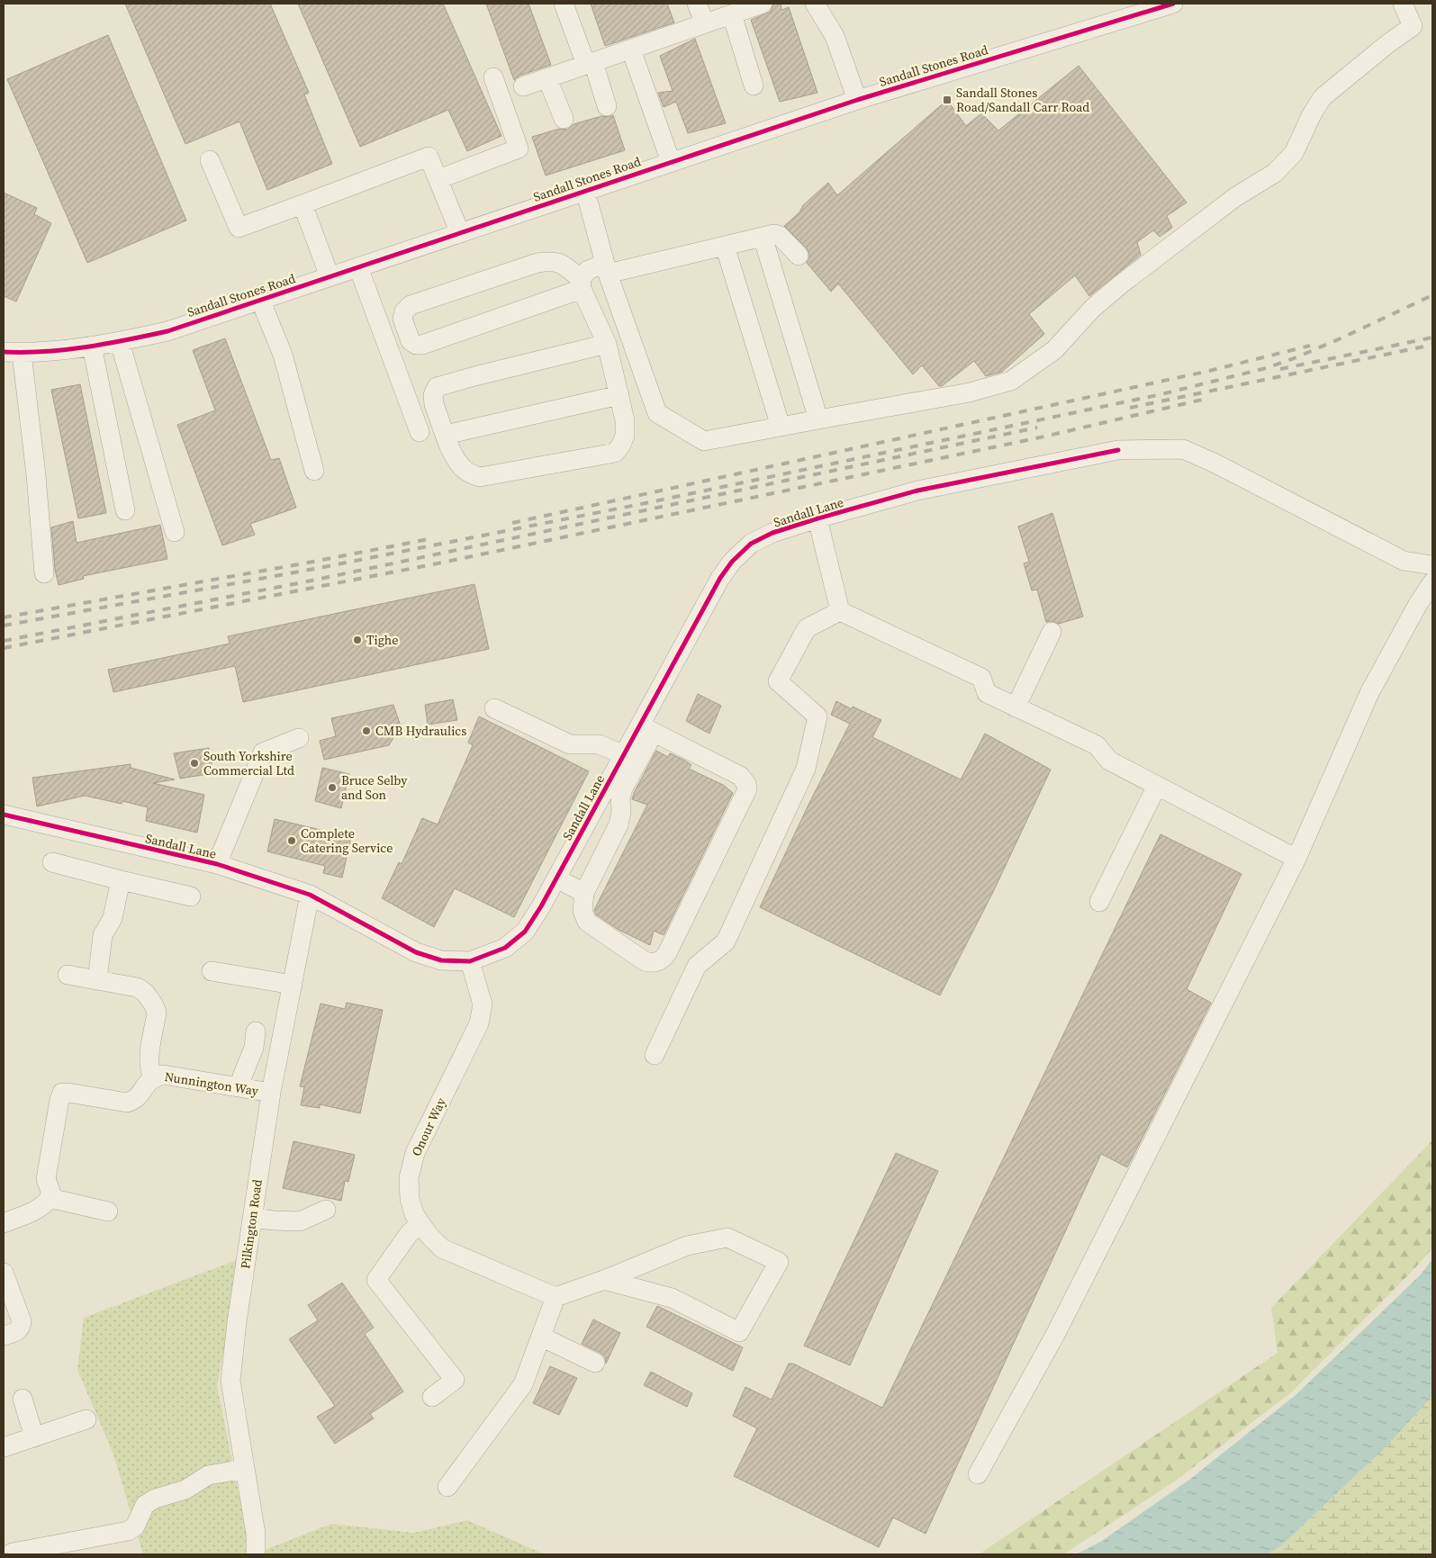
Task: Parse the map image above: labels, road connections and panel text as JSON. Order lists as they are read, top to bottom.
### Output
{
  "streets": {
    "street": [
      "Sandall Stones Road",
      "Sandall Lane",
      "Nunnington Way",
      "Onour Way",
      "Pilkington Road"
    ]
  },
  "crossings": [
    ["Sandall Lane", "Onour Way"],
    ["Sandall Lane", "Pilkington Road"],
    ["Nunnington Way", "Pilkington Road"]
  ],
  "places": {
    "transit": ["Sandall Stones Road/Sandall Carr Road"],
    "other": [
      "Tighe",
      "CMB Hydraulics",
      "South Yorkshire Commercial Ltd",
      "Bruce Selby and Son",
      "Complete Catering Service"
    ]
  }
}
